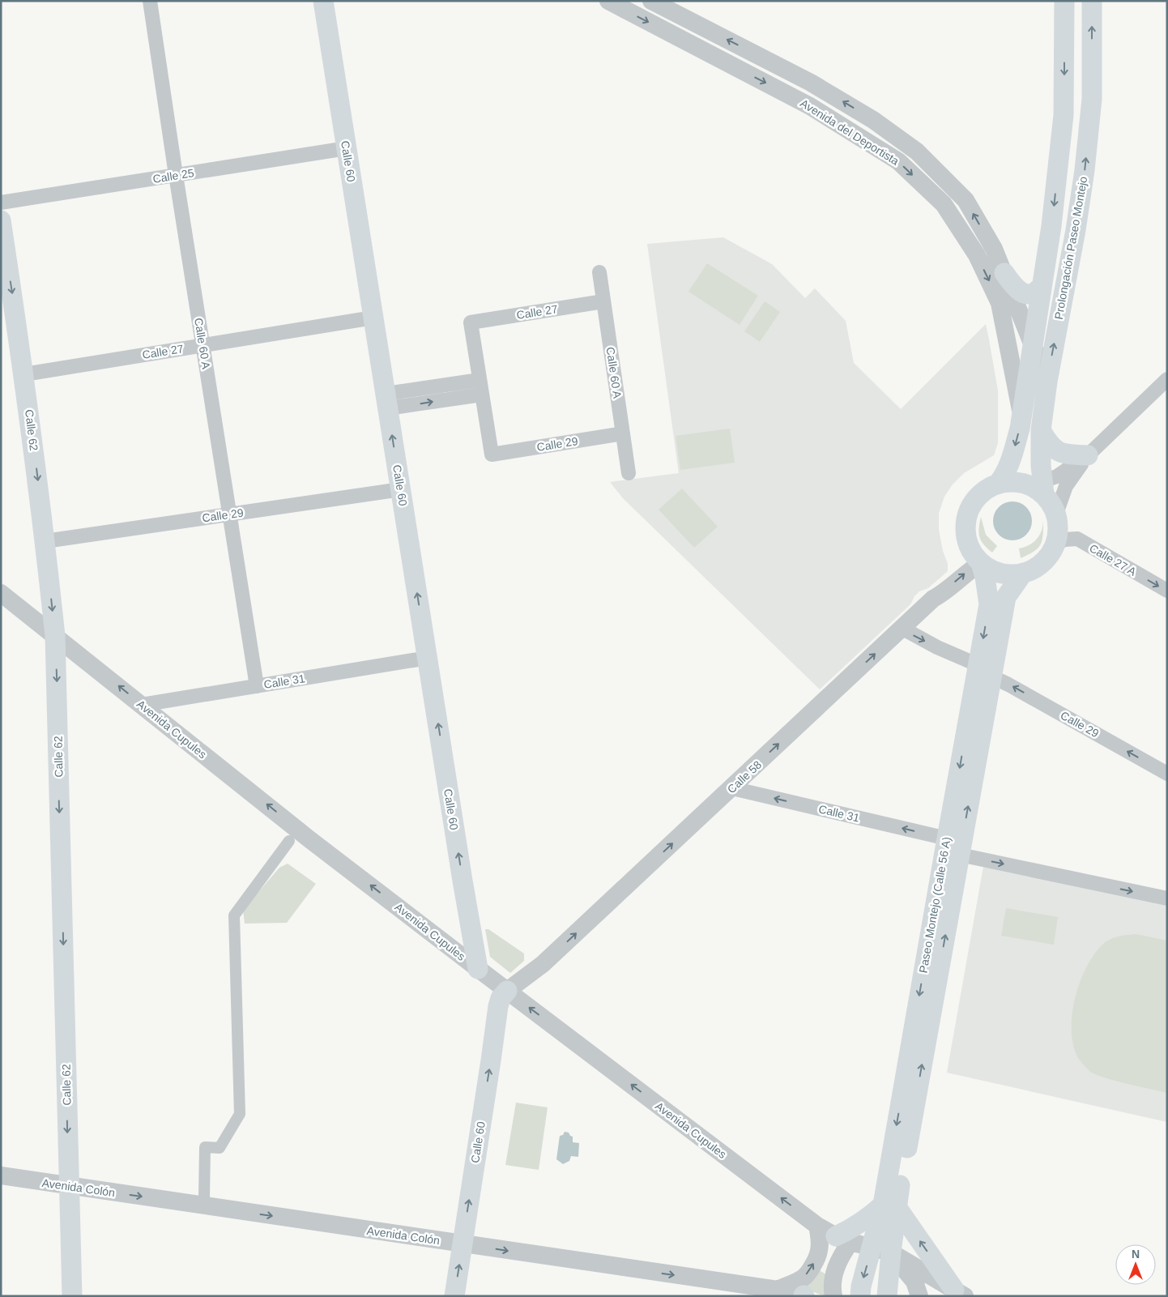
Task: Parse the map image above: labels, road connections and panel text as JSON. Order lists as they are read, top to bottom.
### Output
{
  "streets": {
    "main road": [
      "Calle 60",
      "Prolongación Paseo Montejo",
      "Calle 62",
      "Paseo Montejo (Calle 56 A)"
    ],
    "street": [
      "Avenida del Deportista",
      "Calle 25",
      "Calle 27",
      "Calle 60 A",
      "Calle 29",
      "Calle 27 A",
      "Calle 31",
      "Avenida Cupules",
      "Calle 58",
      "Avenida Colón"
    ]
  },
  "crossings": [
    ["Avenida del Deportista", "Prolongación Paseo Montejo"],
    ["Calle 60", "Calle 25"],
    ["Calle 60", "Calle 27"],
    ["Calle 60", "Calle 29"],
    ["Calle 60", "Calle 31"],
    ["Calle 60", "Avenida Cupules"],
    ["Calle 60", "Calle 58"],
    ["Calle 60", "Avenida Colón"],
    ["Calle 25", "Calle 60 A"],
    ["Prolongación Paseo Montejo", "Calle 27 A"],
    ["Prolongación Paseo Montejo", "Calle 58"],
    ["Prolongación Paseo Montejo", "Paseo Montejo (Calle 56 A)"],
    ["Calle 27", "Calle 60 A"],
    ["Calle 27", "Calle 62"],
    ["Calle 60 A", "Calle 29"],
    ["Calle 60 A", "Calle 31"],
    ["Calle 62", "Calle 29"],
    ["Calle 62", "Avenida Cupules"],
    ["Calle 62", "Avenida Colón"],
    ["Calle 29", "Calle 58"],
    ["Calle 29", "Paseo Montejo (Calle 56 A)"],
    ["Calle 27 A", "Calle 58"],
    ["Calle 27 A", "Paseo Montejo (Calle 56 A)"],
    ["Calle 31", "Avenida Cupules"],
    ["Calle 31", "Calle 58"],
    ["Calle 31", "Paseo Montejo (Calle 56 A)"],
    ["Avenida Cupules", "Calle 58"],
    ["Avenida Cupules", "Paseo Montejo (Calle 56 A)"],
    ["Calle 58", "Paseo Montejo (Calle 56 A)"]
  ],
  "one_way": [
    "Calle 60",
    "Calle 62",
    "Calle 27 A",
    "Calle 31",
    "Avenida Cupules",
    "Calle 58",
    "Avenida Colón"
  ],
  "north": "top"
}
